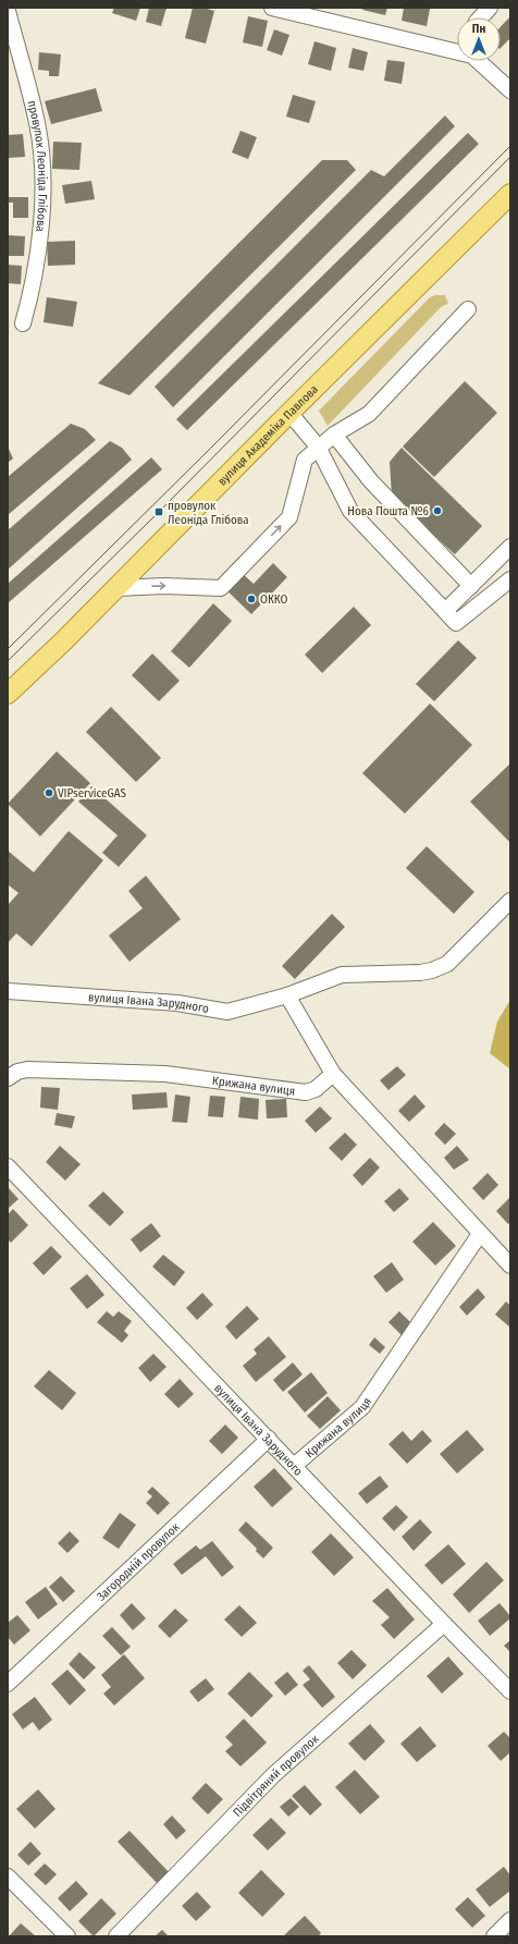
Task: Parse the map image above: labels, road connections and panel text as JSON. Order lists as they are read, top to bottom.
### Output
{
  "streets": {
    "main road": ["вулиця Академіка Павлова"],
    "street": [
      "провулок Леоніда Глібова",
      "вулиця Івана Зарудного",
      "Крижана вулиця",
      "Загородній провулок",
      "Підвітряний провулок"
    ]
  },
  "crossings": [
    ["вулиця Івана Зарудного", "Крижана вулиця"],
    ["вулиця Івана Зарудного", "Загородній провулок"],
    ["вулиця Івана Зарудного", "Підвітряний провулок"]
  ],
  "places": {
    "other": ["Нова Пошта №6", "ОККО", "VIPserviceGAS"],
    "transit": ["провулок Леоніда Глібова"]
  },
  "north": "top"
}
